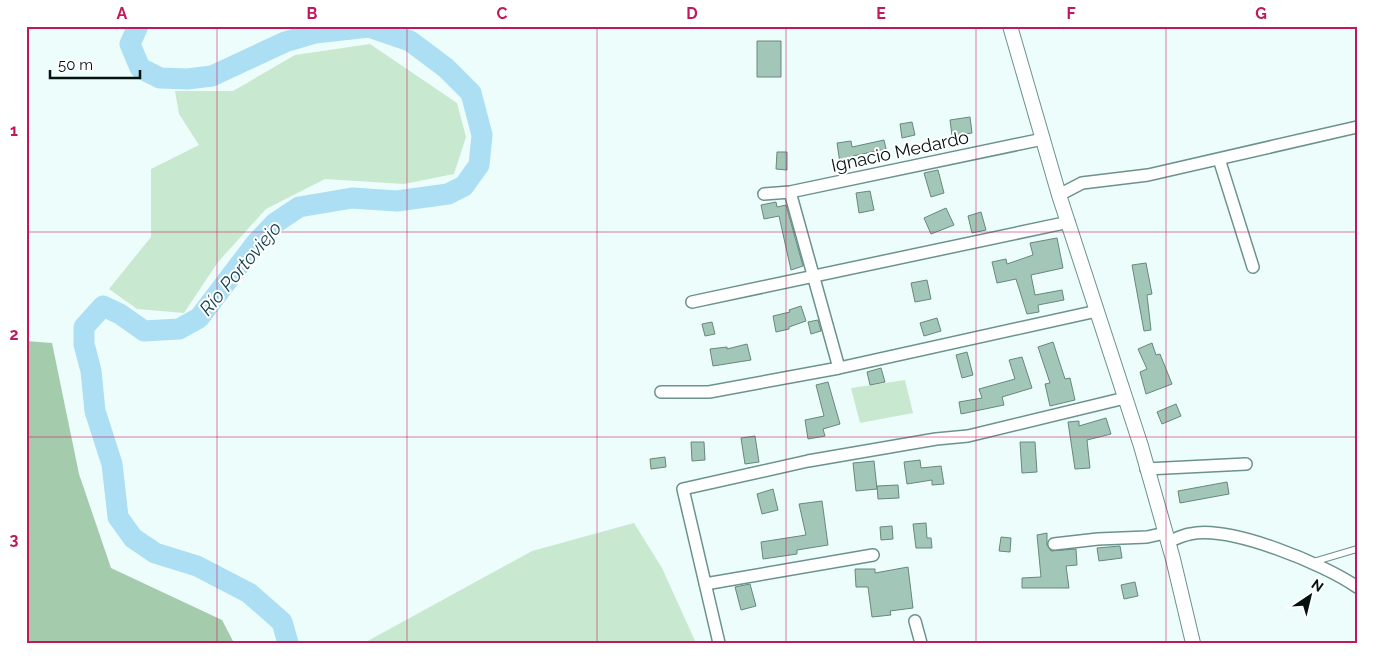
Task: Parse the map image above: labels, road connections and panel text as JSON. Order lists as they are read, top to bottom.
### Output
{
  "streets": {
    "street": ["Ignacio Medardo"]
  },
  "water": ["Río Portoviejo"],
  "scale_bar": "50 m",
  "north": "top right",
  "grid": {
    "columns": [
      "A",
      "B",
      "C",
      "D",
      "E",
      "F",
      "G"
    ],
    "rows": ["1", "2", "3"]
  }
}
